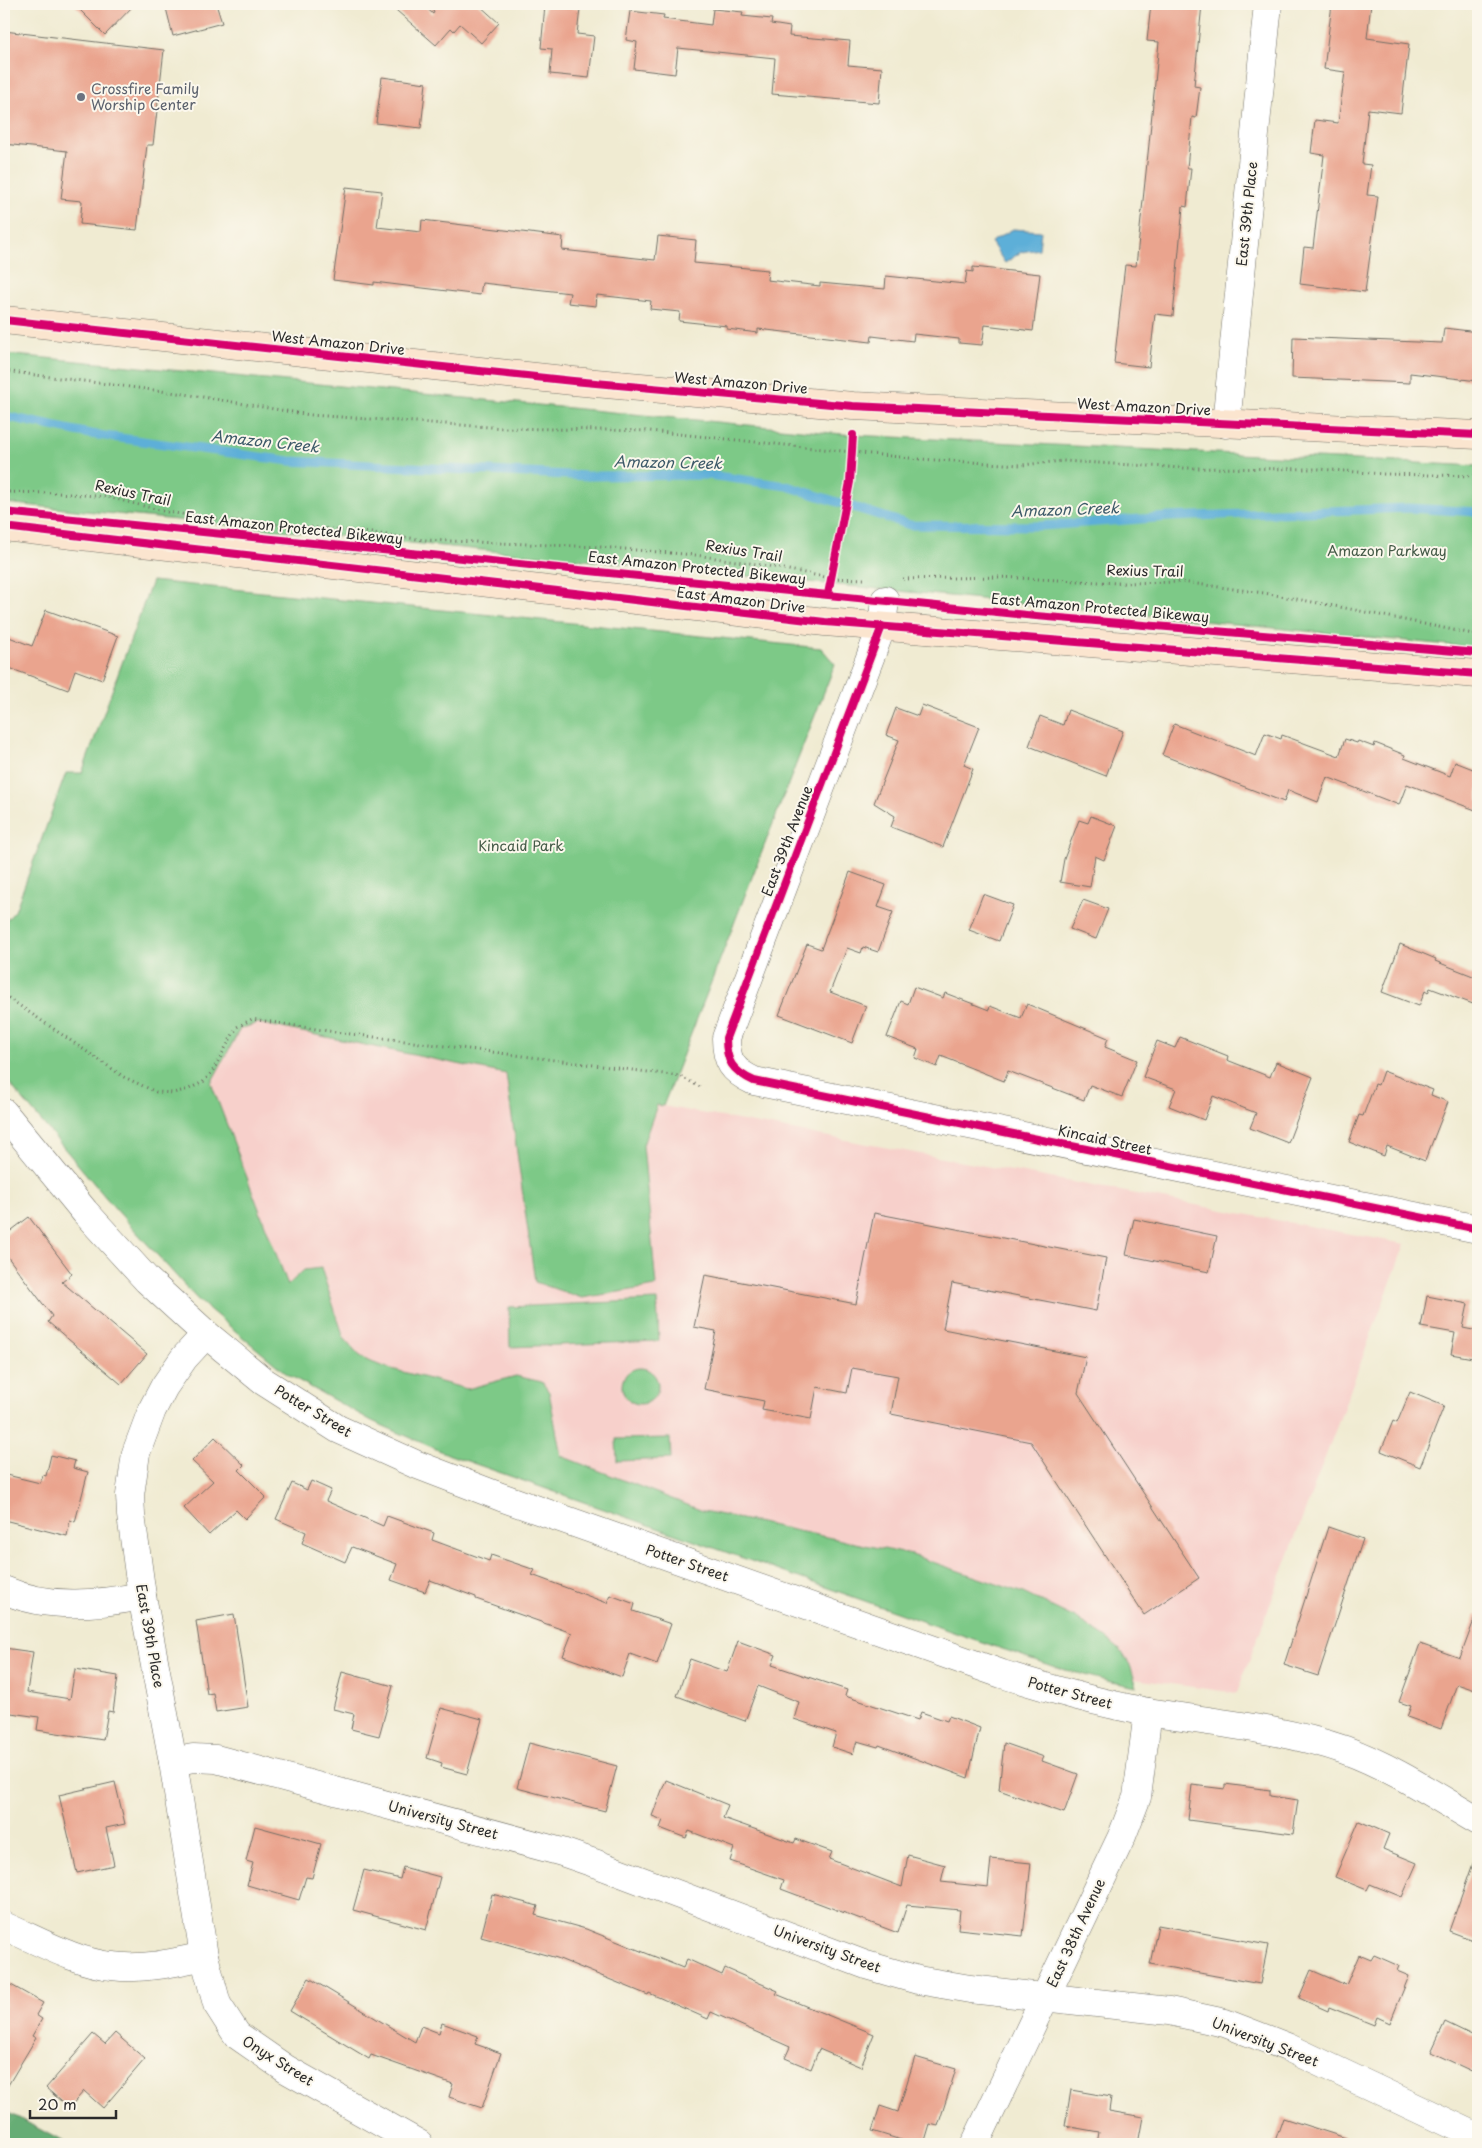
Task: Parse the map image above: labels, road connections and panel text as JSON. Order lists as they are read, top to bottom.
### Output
{
  "streets": {
    "main road": ["West Amazon Drive", "East Amazon Drive"],
    "street": [
      "East 39th Place",
      "East 39th Avenue",
      "Kincaid Street",
      "Potter Street",
      "University Street",
      "East 38th Avenue",
      "Onyx Street"
    ],
    "path": ["Rexius Trail"],
    "cycle path": ["East Amazon Protected Bikeway"]
  },
  "crossings": [
    ["East 39th Place", "West Amazon Drive"],
    ["East 39th Place", "Potter Street"],
    ["East 39th Place", "University Street"],
    ["East 39th Place", "Onyx Street"],
    ["Rexius Trail", "East 39th Avenue"],
    ["East Amazon Drive", "East 39th Avenue"],
    ["East 39th Avenue", "Kincaid Street"],
    ["Potter Street", "East 38th Avenue"],
    ["University Street", "East 38th Avenue"]
  ],
  "water": ["Amazon Creek"],
  "parks": ["Amazon Parkway", "Kincaid Park"],
  "places": ["Crossfire Family Worship Center"],
  "scale_bar": "20 m"
}
